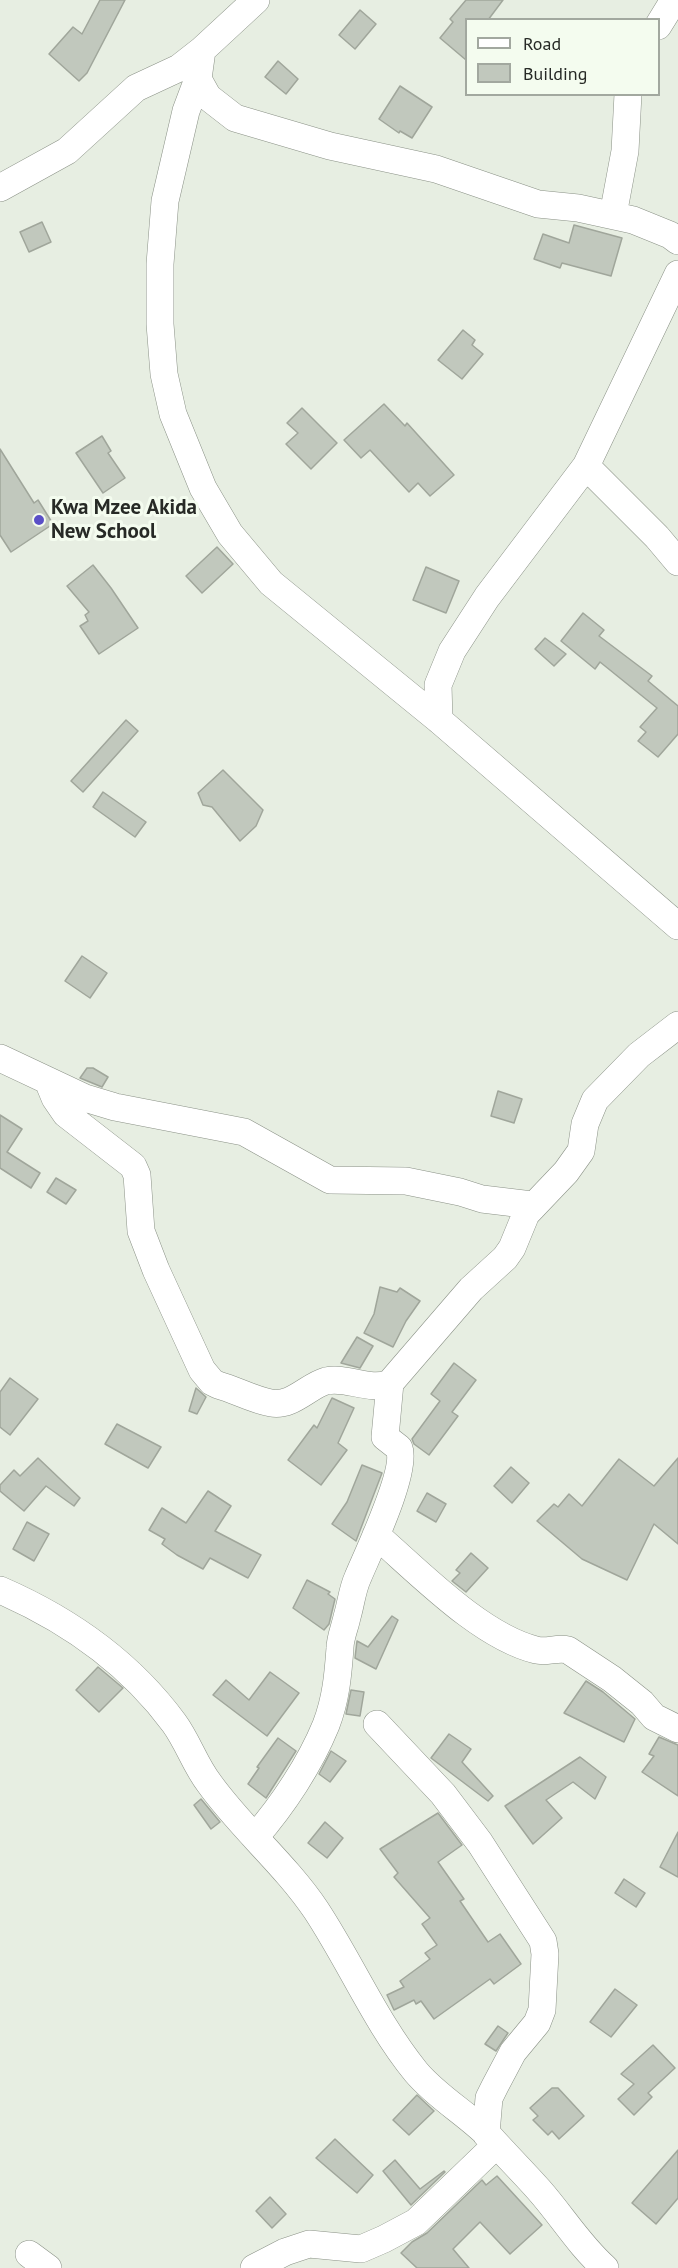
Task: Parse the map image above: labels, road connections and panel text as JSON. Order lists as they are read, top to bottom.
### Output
{
  "places": ["Kwa Mzee Akida New School"],
  "legend": ["Road", "Building"]
}
